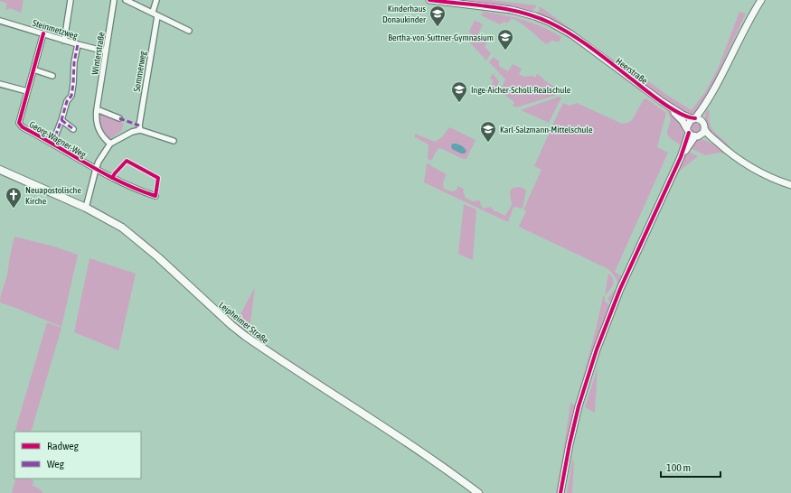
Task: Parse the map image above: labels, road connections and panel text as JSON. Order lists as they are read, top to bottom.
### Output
{
  "streets": {
    "main road": ["Leipheimer Straße"],
    "street": [
      "Steinmetzweg",
      "Winterstraße",
      "Heerstraße",
      "Sommerweg",
      "Georg-Wagner-Weg"
    ]
  },
  "crossings": [
    ["Steinmetzweg", "Winterstraße"],
    ["Steinmetzweg", "Georg-Wagner-Weg"]
  ],
  "places": {
    "school or university": [
      "Kinderhaus Donaukinder",
      "Bertha-von-Suttner-Gymnasium",
      "Inge-Aicher-Scholl-Realschule",
      "Karl-Salzmann-Mittelschule"
    ],
    "church": ["Neuapostolische Kirche"]
  },
  "legend": ["Radweg", "Weg"],
  "scale_bar": "100 m"
}
